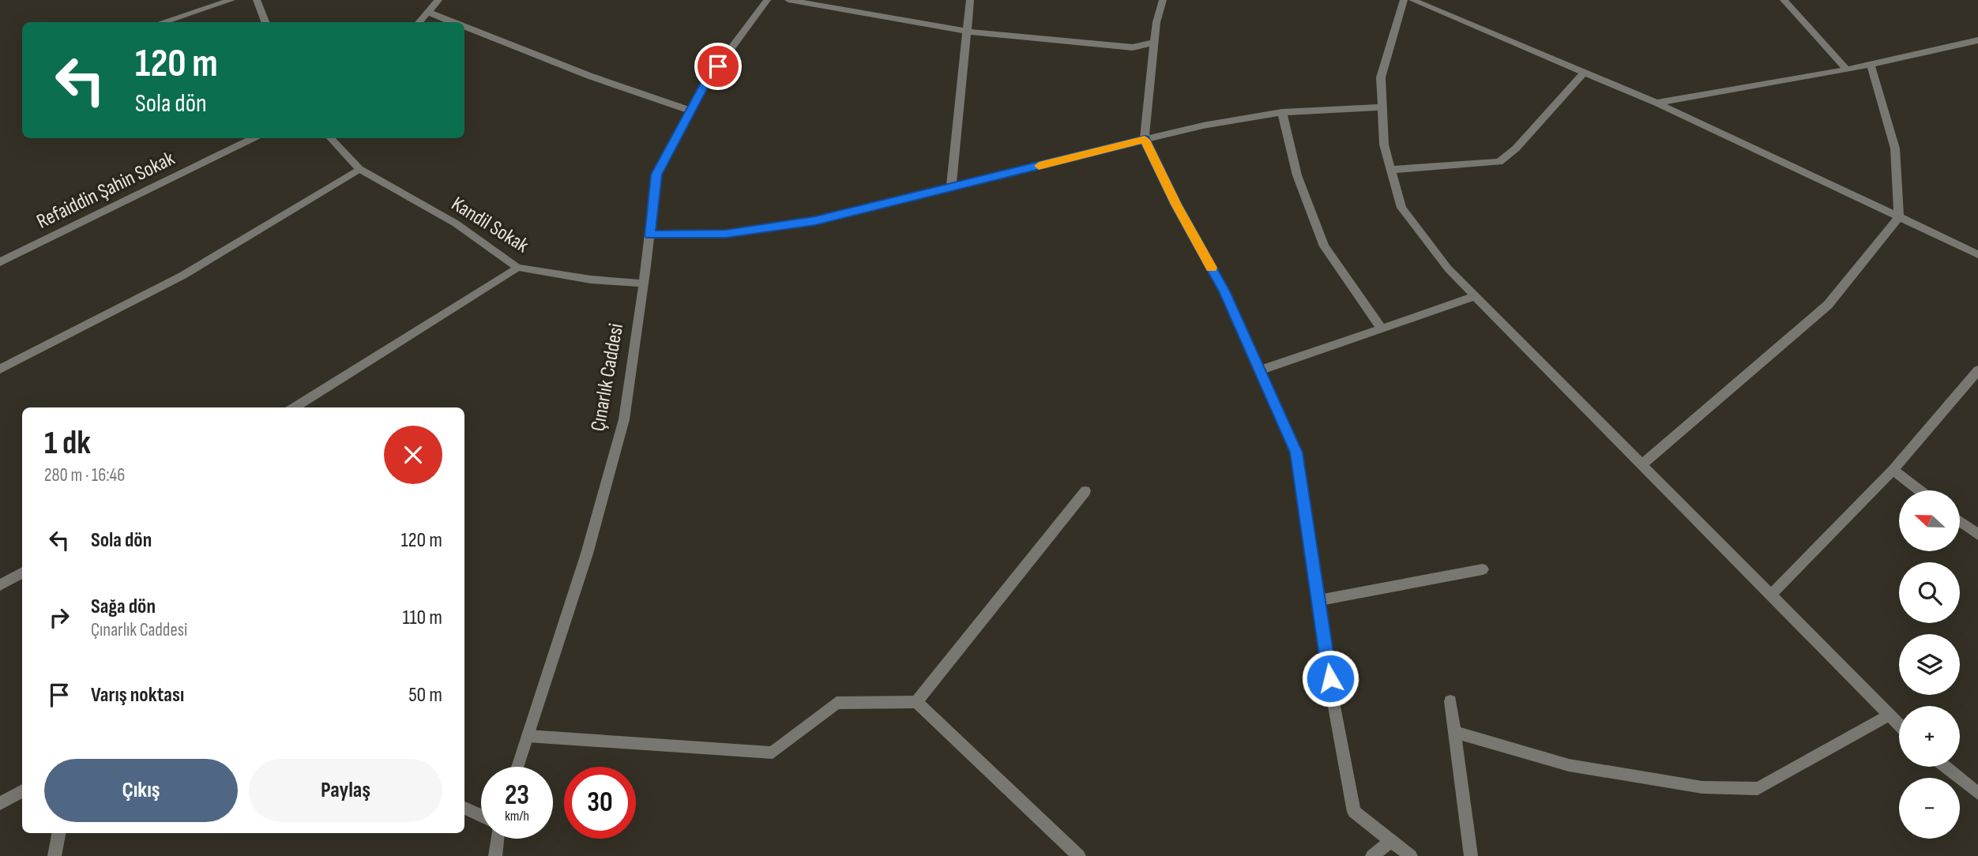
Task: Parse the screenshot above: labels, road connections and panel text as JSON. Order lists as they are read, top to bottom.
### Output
{
  "streets": {
    "street": ["Refaiddin Şahin Sokak", "Kandil Sokak", "Çınarlık Caddesi"]
  },
  "crossings": [
    ["Kandil Sokak", "Çınarlık Caddesi"]
  ],
  "north": "left",
  "page": {
    "turn": ["120 m", "Sola dön"],
    "heading": ["1 dk", "280 m · 16:46"],
    "map_buttons": ["+", "−"],
    "list": [
      {
        "name": "Sola dön",
        "value": "120 m"
      },
      {
        "name": "Sağa dön",
        "note": "Çınarlık Caddesi",
        "value": "110 m"
      },
      {
        "name": "Varış noktası",
        "value": "50 m"
      }
    ],
    "buttons": ["Çıkış", "Paylaş"],
    "speed": "23 km/h",
    "limit": "30"
  }
}
